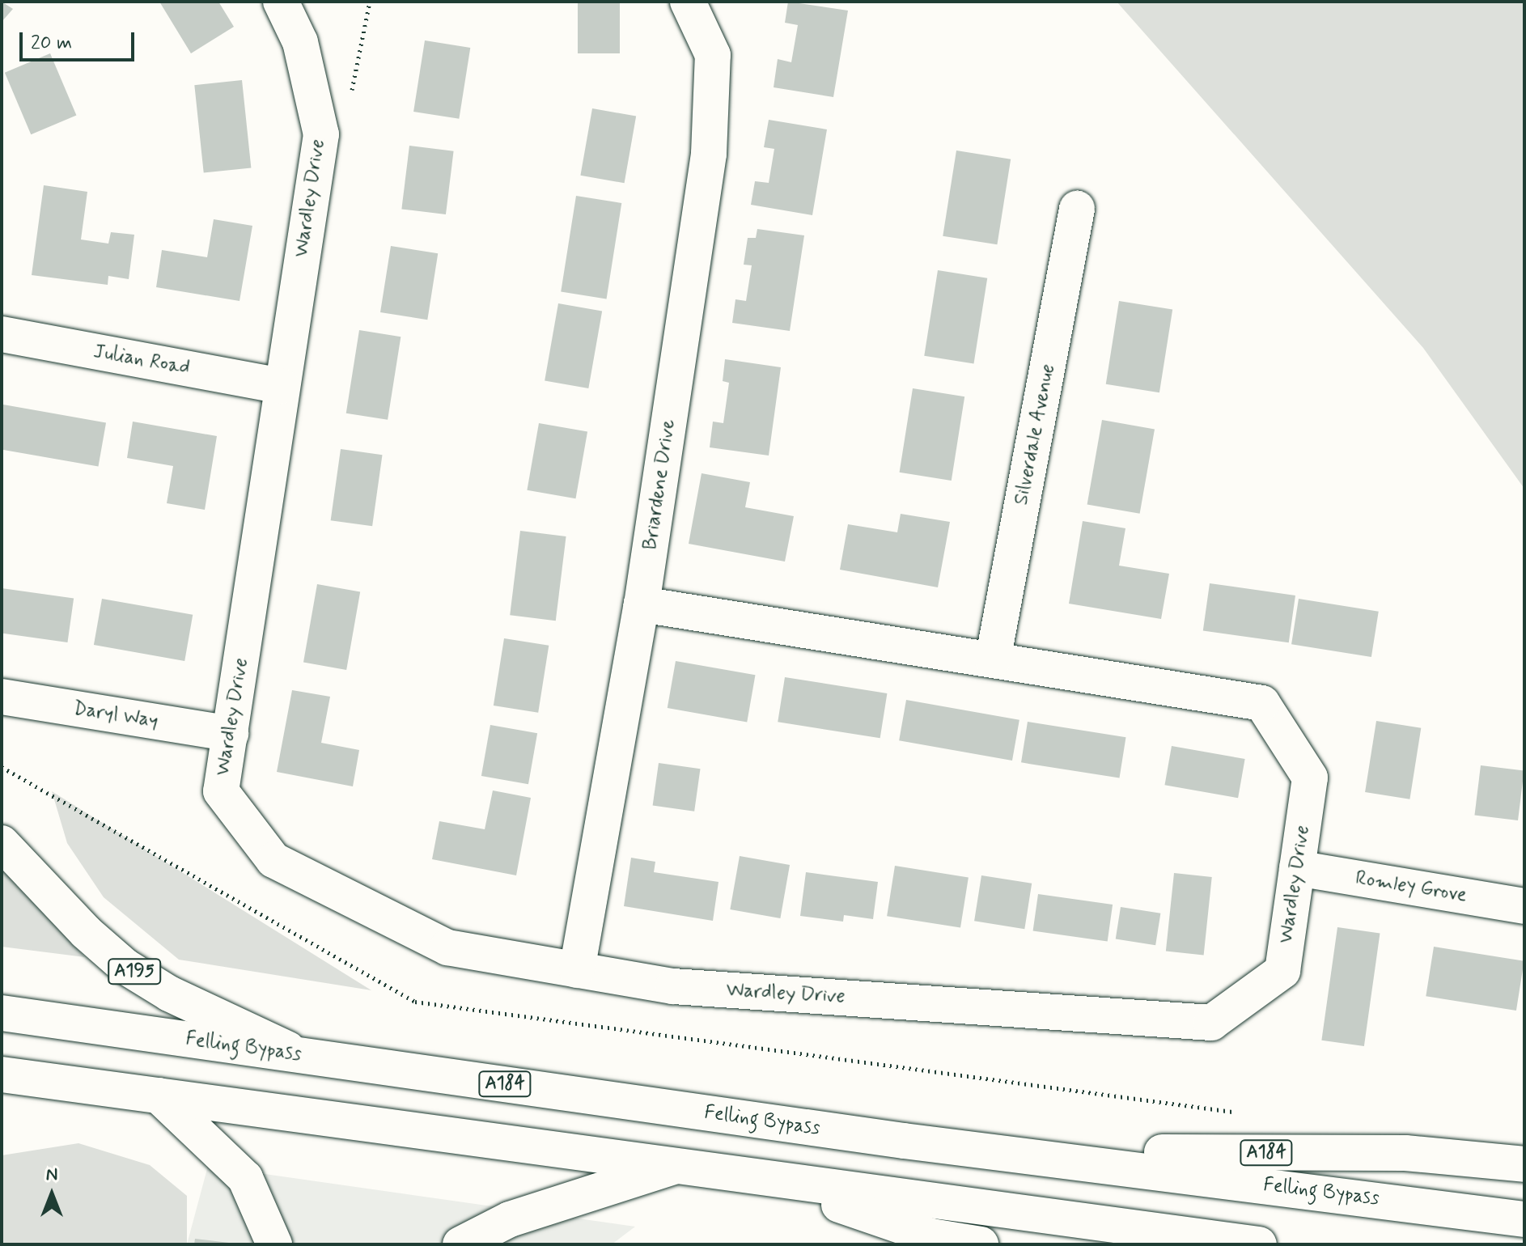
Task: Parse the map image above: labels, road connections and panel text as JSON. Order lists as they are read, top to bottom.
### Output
{
  "streets": {
    "main road": [
      "Wardley Drive",
      "Julian Road",
      "Silverdale Avenue",
      "Briardene Drive",
      "Daryl Way",
      "Romley Grove",
      "A195",
      "Felling Bypass",
      "A184"
    ]
  },
  "crossings": [
    ["Wardley Drive", "Julian Road"],
    ["Wardley Drive", "Silverdale Avenue"],
    ["Wardley Drive", "Briardene Drive"],
    ["Wardley Drive", "Daryl Way"],
    ["Wardley Drive", "Romley Grove"],
    ["A195", "Felling Bypass"],
    ["Felling Bypass", "A184"]
  ],
  "scale_bar": "20 m",
  "north": "top"
}
